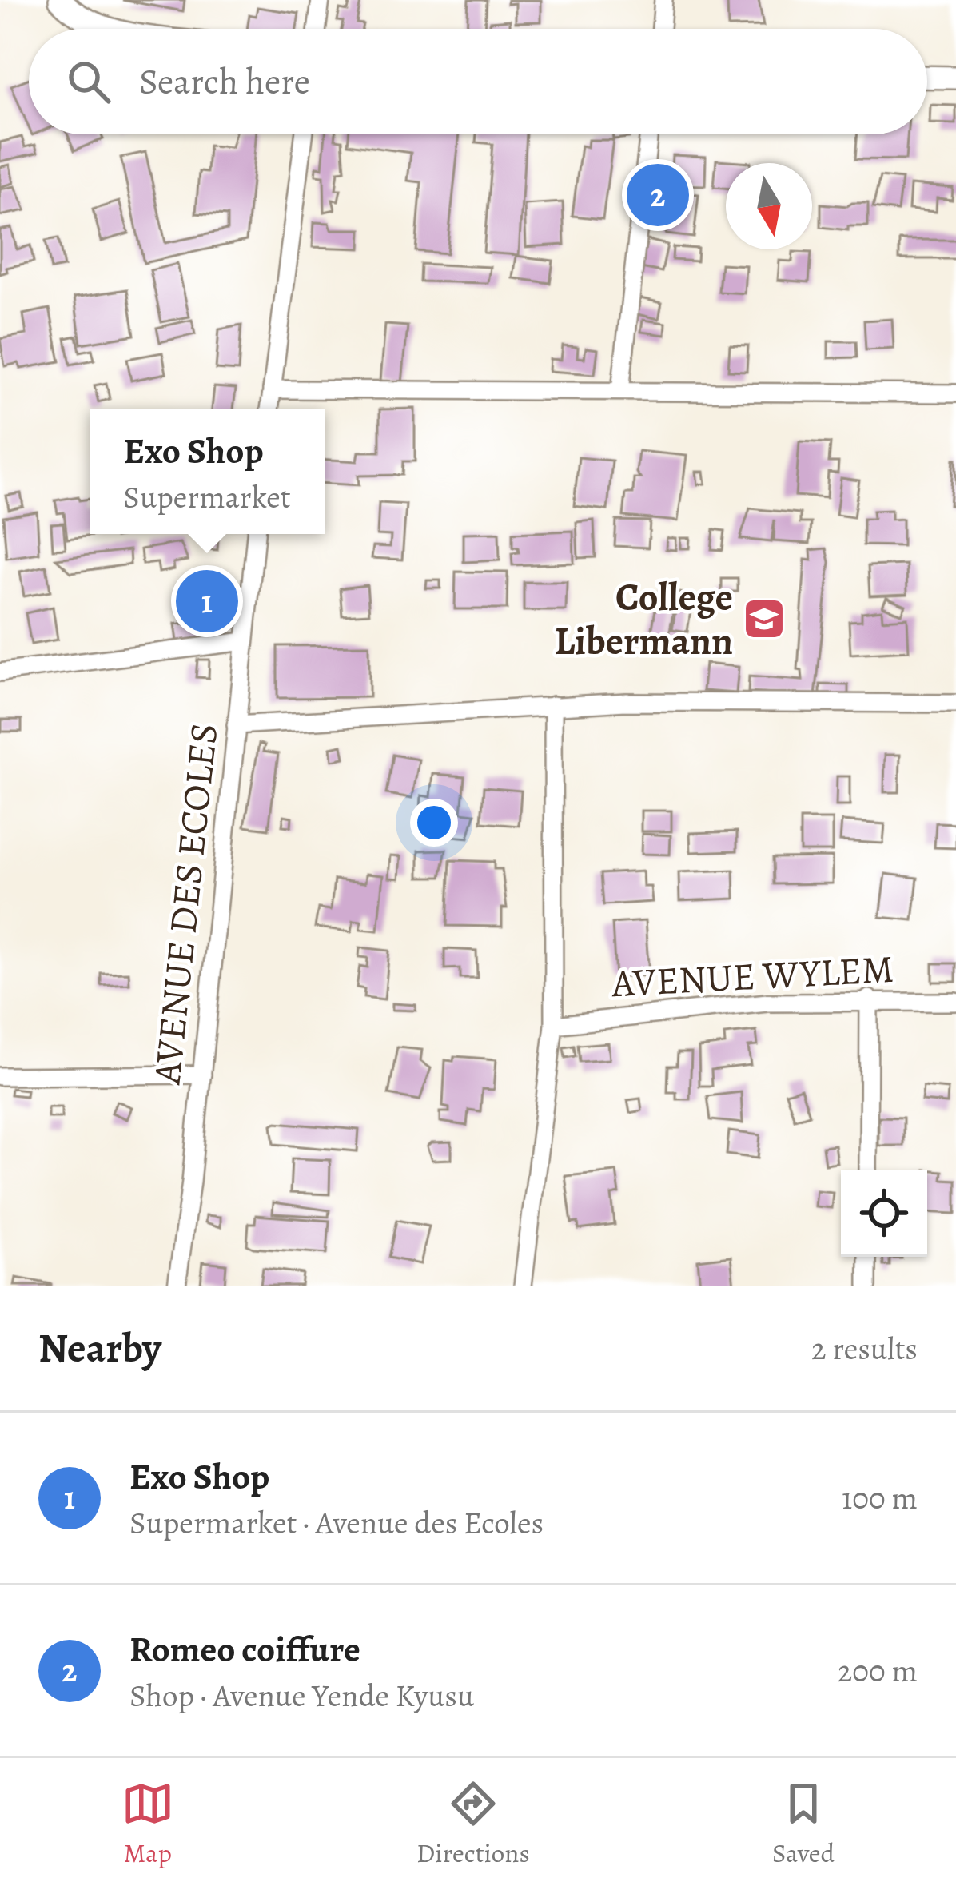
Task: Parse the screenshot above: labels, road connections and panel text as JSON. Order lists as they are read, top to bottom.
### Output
{
  "streets": {
    "street": ["AVENUE DES ECOLES", "AVENUE WYLEM"]
  },
  "places": {
    "school or university": ["College Libermann"]
  },
  "north": "bottom",
  "page": {
    "search": "Search here",
    "pins": ["2", "1"],
    "popup": ["Exo Shop", "Supermarket"],
    "heading": ["Nearby", "2 results"],
    "list": [
      {
        "mark": "1",
        "name": "Exo Shop",
        "note": "Supermarket · Avenue des Ecoles",
        "value": "100 m"
      },
      {
        "mark": "2",
        "name": "Romeo coiffure",
        "note": "Shop · Avenue Yende Kyusu",
        "value": "200 m"
      }
    ],
    "nav": ["Map", "Directions", "Saved"]
  }
}
